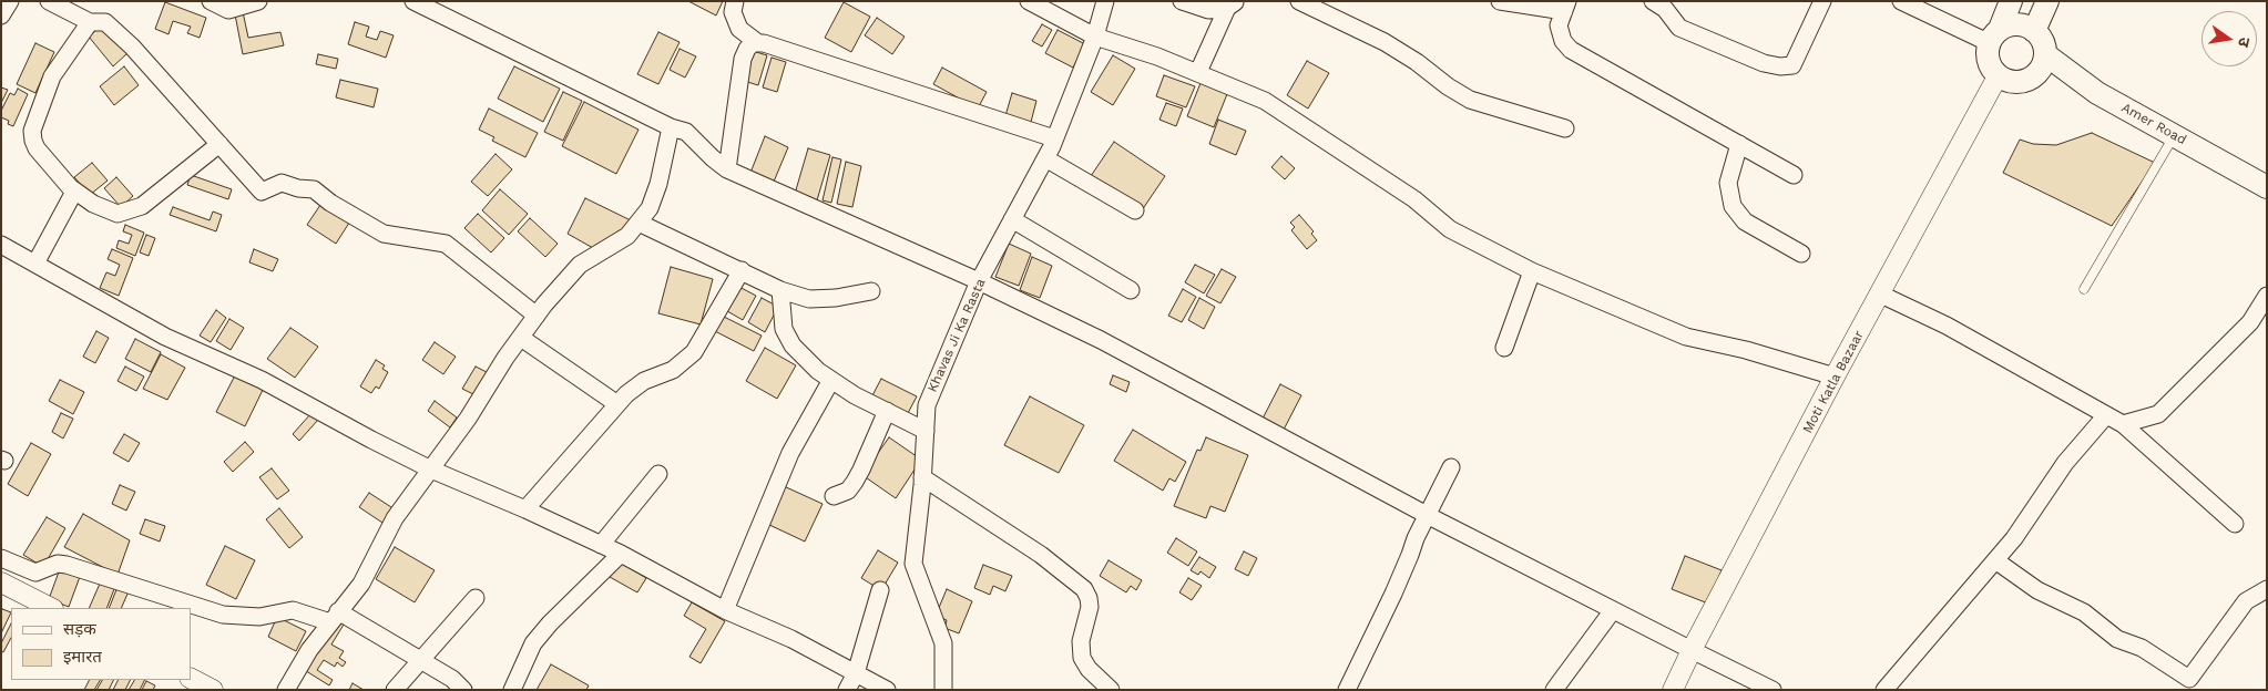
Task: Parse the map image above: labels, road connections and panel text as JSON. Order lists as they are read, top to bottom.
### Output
{
  "streets": {
    "main road": ["Amer Road"],
    "street": ["Khavas Ji Ka Rasta", "Moti Katla Bazaar"]
  },
  "crossings": [
    ["Amer Road", "Moti Katla Bazaar"]
  ],
  "legend": ["सड़क", "इमारत"],
  "north": "right"
}
